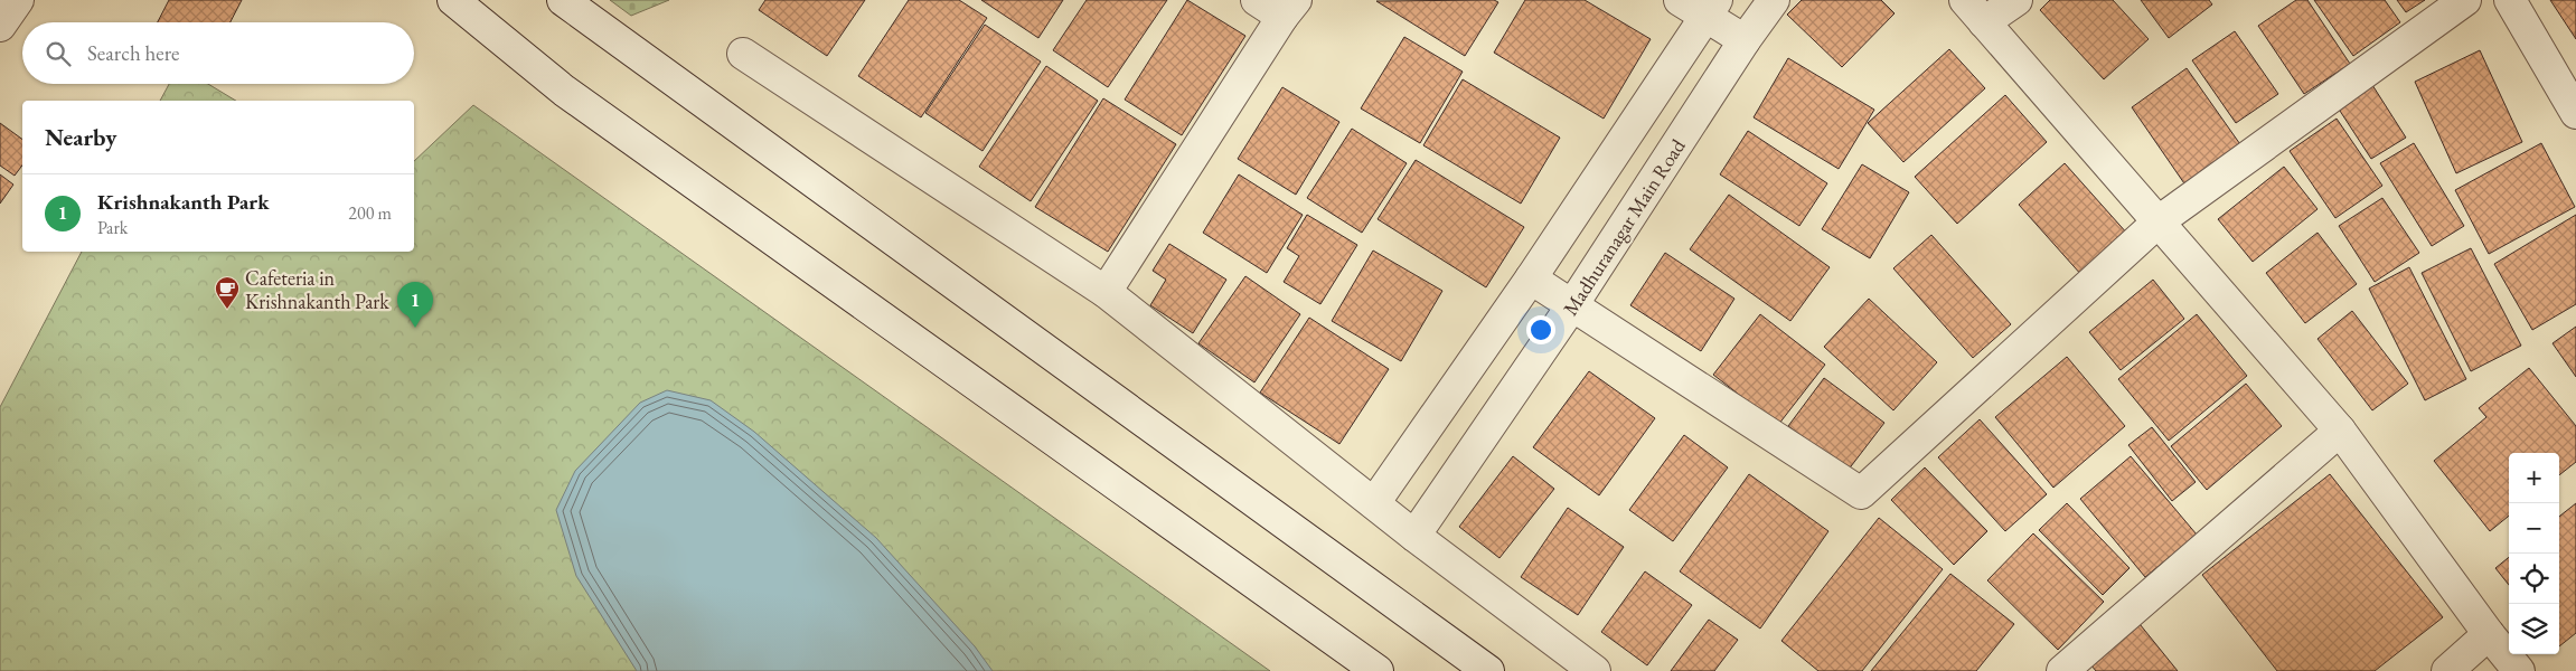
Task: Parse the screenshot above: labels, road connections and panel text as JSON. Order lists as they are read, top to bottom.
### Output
{
  "streets": {
    "street": ["Madhuranagar Main Road"]
  },
  "places": {
    "cafe": ["Cafeteria in Krishnakanth Park"]
  },
  "page": {
    "search": "Search here",
    "heading": "Nearby",
    "list": [
      {
        "mark": "1",
        "name": "Krishnakanth Park",
        "note": "Park",
        "value": "200 m"
      }
    ],
    "pins": "1",
    "map_buttons": ["+", "−"]
  }
}
